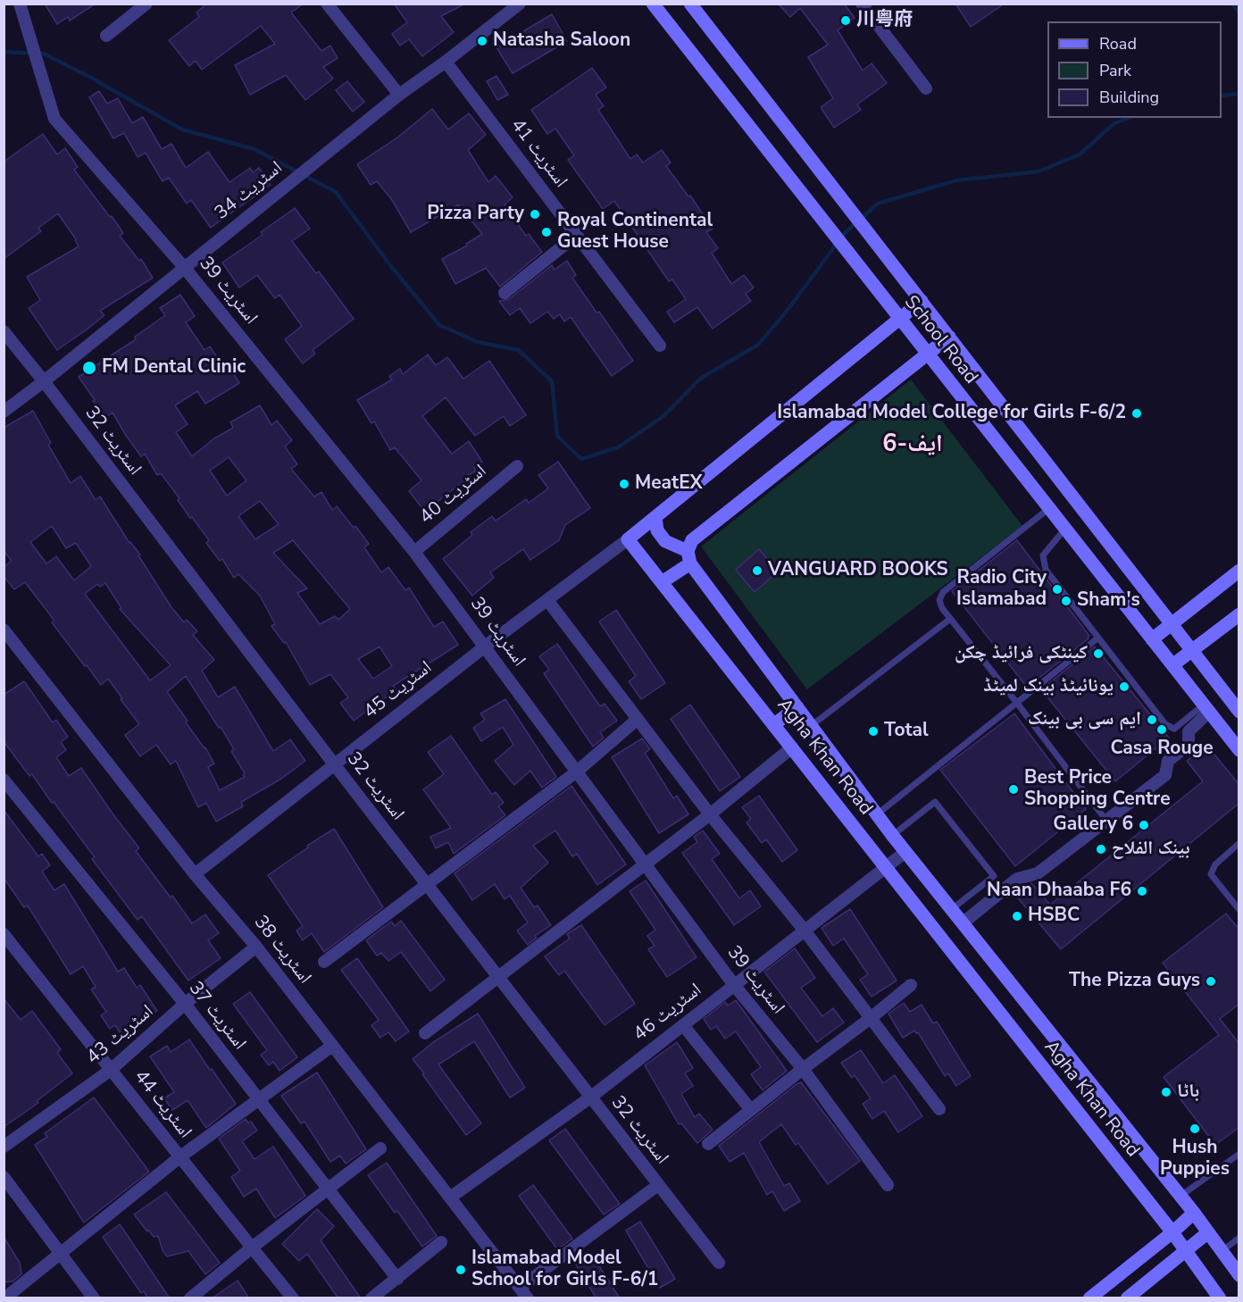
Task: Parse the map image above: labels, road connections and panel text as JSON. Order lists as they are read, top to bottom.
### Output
{
  "streets": {
    "street": [
      "اسٹریٹ 41",
      "اسٹریٹ 34",
      "اسٹریٹ 39",
      "School Road",
      "اسٹریٹ 32",
      "اسٹریٹ 40",
      "اسٹریٹ 45",
      "Agha Khan Road",
      "اسٹریٹ 38",
      "اسٹریٹ 46",
      "اسٹریٹ 37",
      "اسٹریٹ 43",
      "اسٹریٹ 44"
    ]
  },
  "crossings": [
    ["اسٹریٹ 41", "اسٹریٹ 34"],
    ["اسٹریٹ 34", "اسٹریٹ 39"],
    ["اسٹریٹ 34", "اسٹریٹ 32"],
    ["اسٹریٹ 39", "اسٹریٹ 40"],
    ["اسٹریٹ 39", "اسٹریٹ 45"],
    ["اسٹریٹ 39", "اسٹریٹ 46"],
    ["اسٹریٹ 32", "اسٹریٹ 45"],
    ["اسٹریٹ 32", "اسٹریٹ 46"],
    ["اسٹریٹ 45", "Agha Khan Road"],
    ["اسٹریٹ 45", "اسٹریٹ 38"],
    ["Agha Khan Road", "اسٹریٹ 46"],
    ["اسٹریٹ 38", "اسٹریٹ 46"],
    ["اسٹریٹ 38", "اسٹریٹ 43"],
    ["اسٹریٹ 37", "اسٹریٹ 43"],
    ["اسٹریٹ 43", "اسٹریٹ 44"]
  ],
  "districts": ["ایف-6"],
  "places": [
    "川粤府",
    "Natasha Saloon",
    "Pizza Party",
    "Royal Continental Guest House",
    "FM Dental Clinic",
    "Islamabad Model College for Girls F-6/2",
    "MeatEX",
    "VANGUARD BOOKS",
    "Radio City Islamabad",
    "Sham's",
    "کینٹکی فرائیڈ چکن",
    "یونائیٹڈ بینک لمیٹڈ",
    "ایم سی بی بینک",
    "Casa Rouge",
    "Total",
    "Best Price Shopping Centre",
    "Gallery 6",
    "بینک الفلاح",
    "Naan Dhaaba F6",
    "HSBC",
    "The Pizza Guys",
    "باٹا",
    "Hush Puppies",
    "Islamabad Model School for Girls F-6/1"
  ],
  "legend": ["Road", "Park", "Building"]
}
